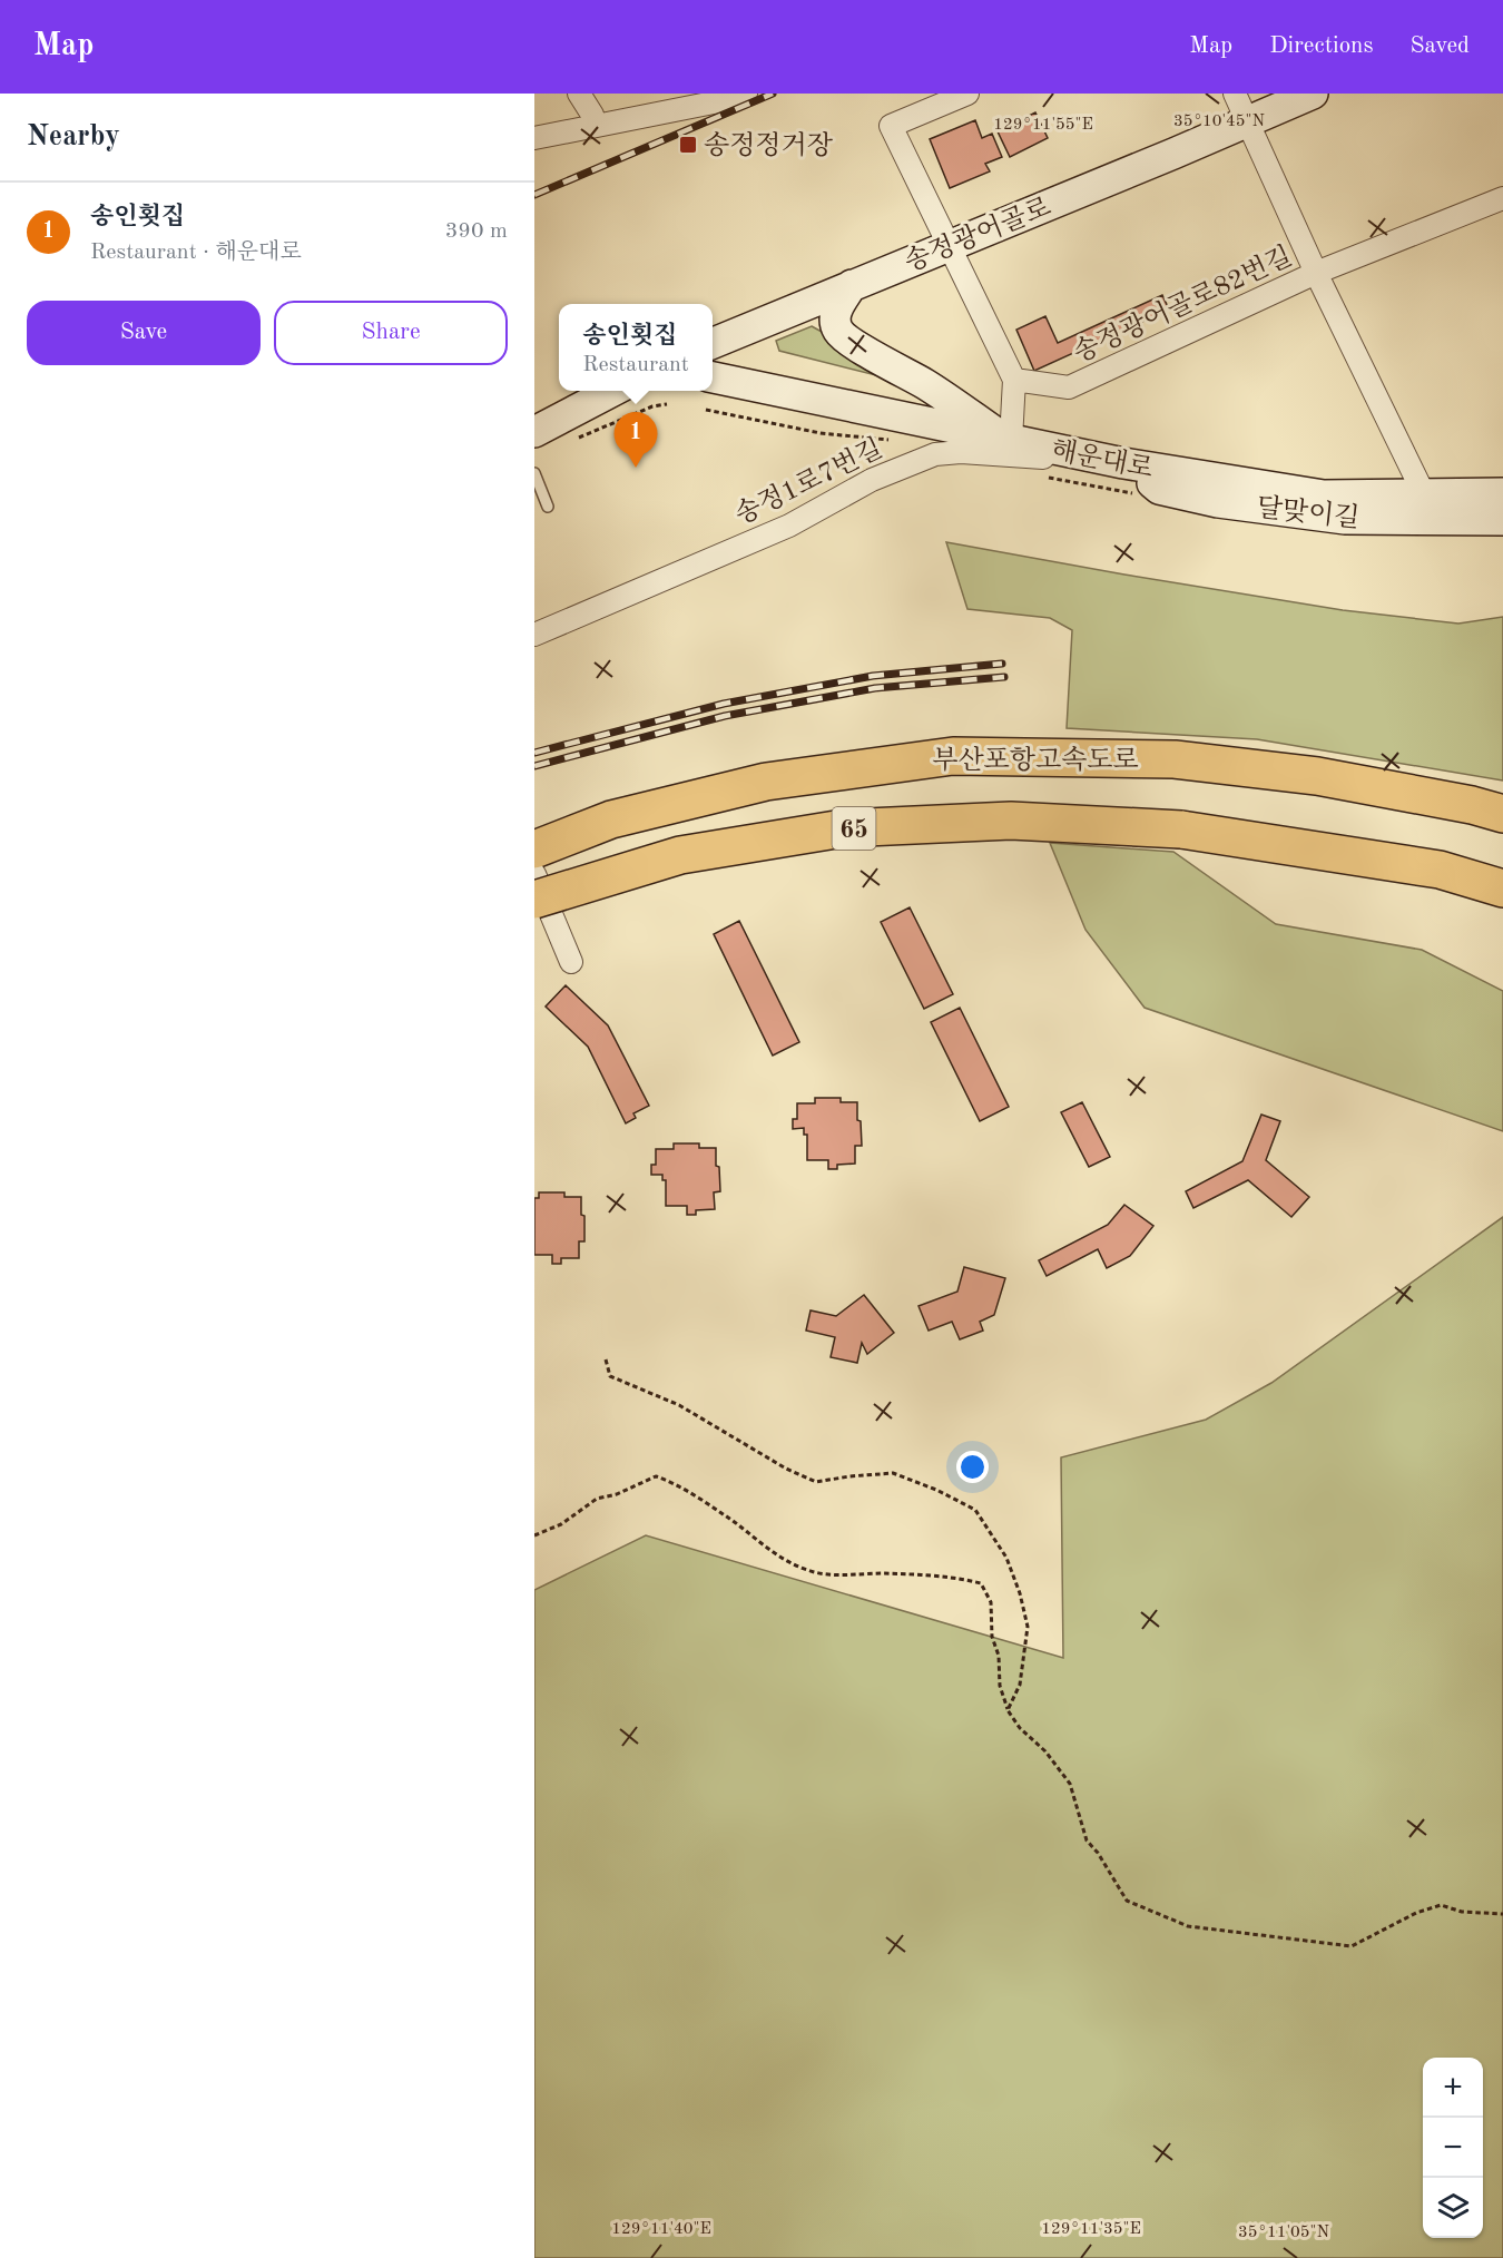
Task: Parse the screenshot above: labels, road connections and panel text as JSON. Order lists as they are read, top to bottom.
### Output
{
  "streets": {
    "highway": ["부산포항고속도로", "65"],
    "main road": ["송정광어골로", "해운대로", "달맞이길"],
    "street": ["송정광어골로82번길", "송정1로7번길"]
  },
  "crossings": [
    ["송정광어골로82번길", "해운대로"],
    ["해운대로", "송정1로7번길"],
    ["해운대로", "달맞이길"],
    ["송정1로7번길", "달맞이길"]
  ],
  "places": {
    "transit": ["송정정거장"]
  },
  "page": {
    "header": "Map",
    "nav": ["Map", "Directions", "Saved"],
    "heading": "Nearby",
    "list": [
      {
        "mark": "1",
        "name": "송인횟집",
        "note": "Restaurant · 해운대로",
        "value": "390 m"
      }
    ],
    "buttons": ["Save", "Share"],
    "popup": ["송인횟집", "Restaurant"],
    "pins": "1",
    "map_buttons": ["+", "−"]
  },
  "coordinates": [
    "35°10'45\"N",
    "129°11'55\"E",
    "129°11'40\"E",
    "129°11'35\"E",
    "35°11'05\"N"
  ]
}
